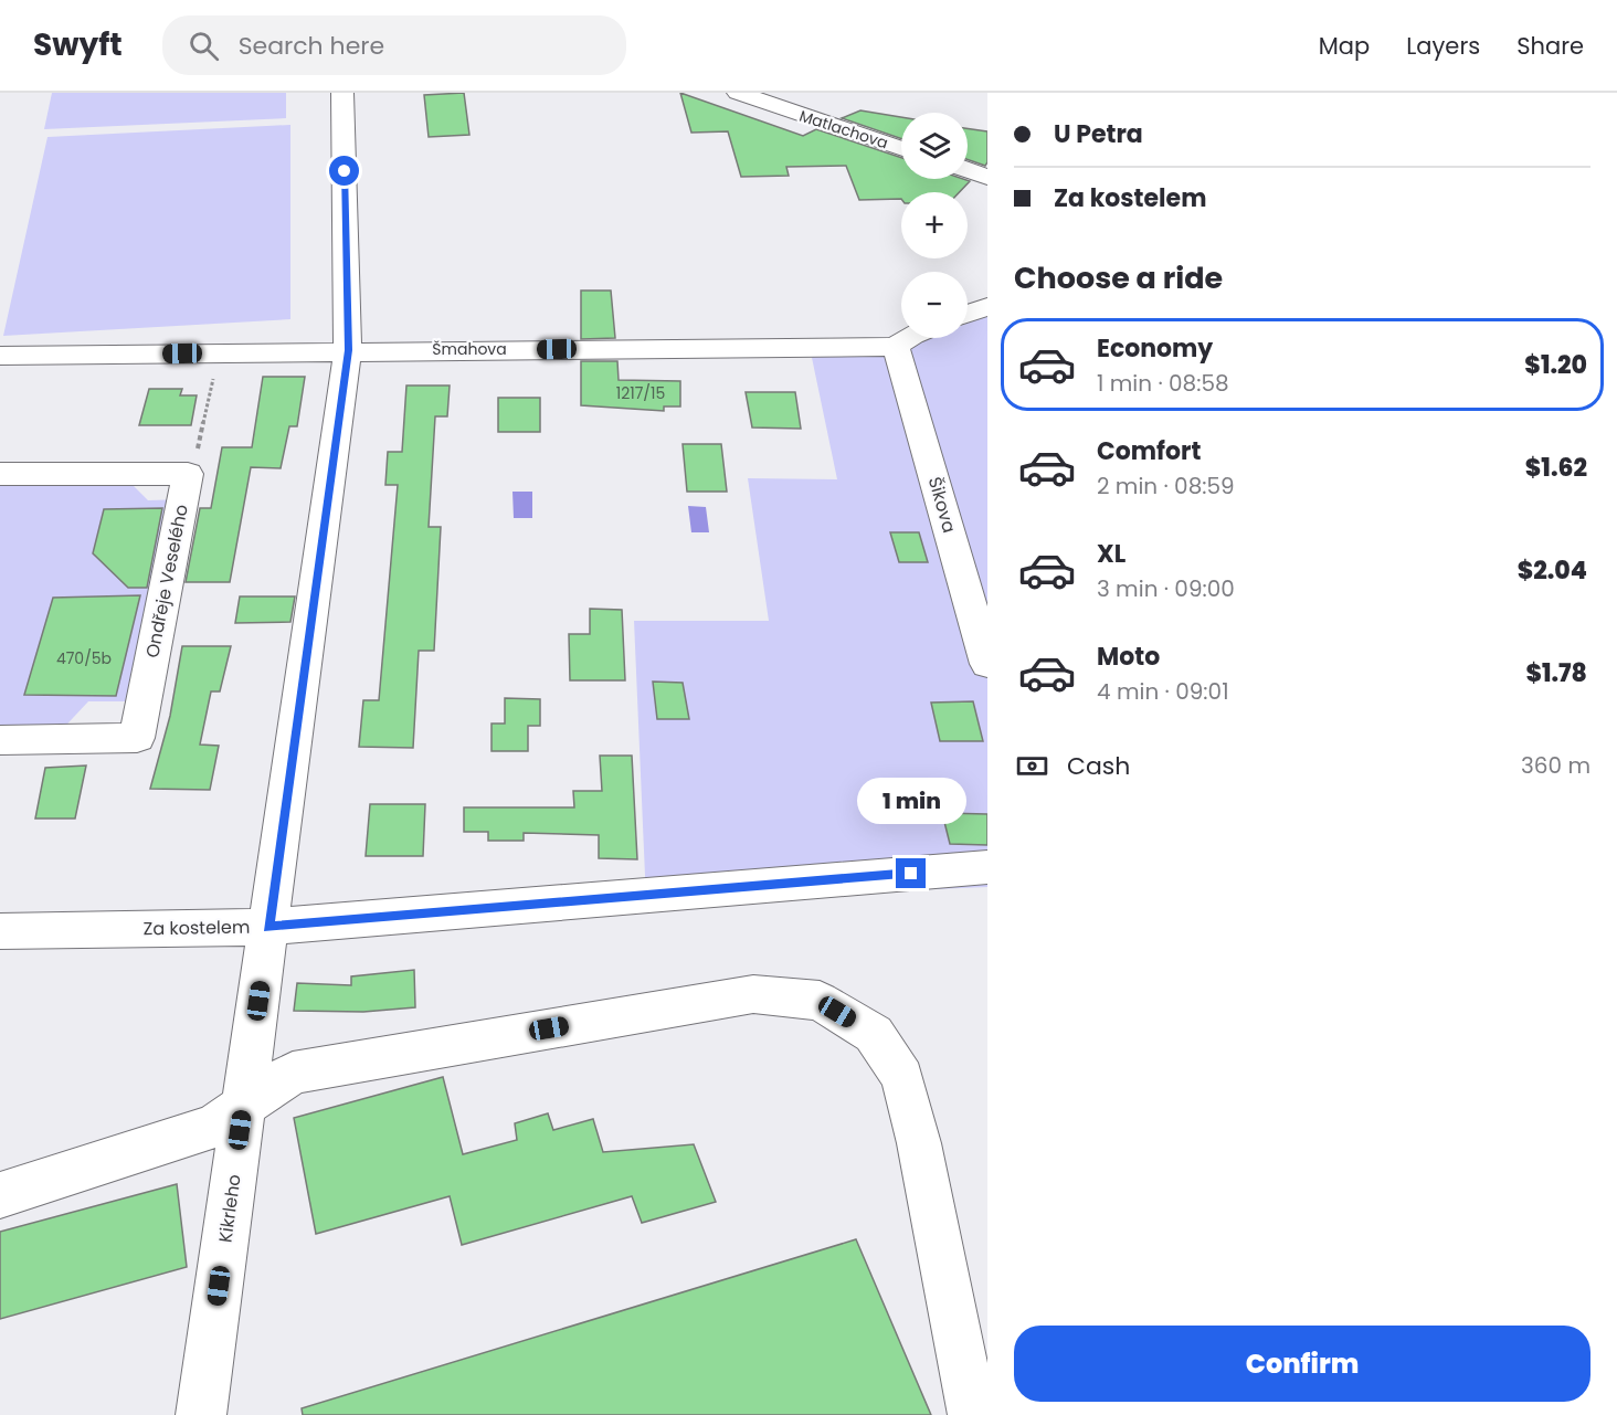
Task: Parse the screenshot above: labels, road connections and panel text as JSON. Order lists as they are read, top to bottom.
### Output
{
  "streets": {
    "street": [
      "Matlachova",
      "Šmahova",
      "Šikova",
      "Ondřeje Veselého",
      "Za kostelem",
      "Kikrleho"
    ]
  },
  "crossings": [
    ["Šmahova", "Šikova"],
    ["Šmahova", "Kikrleho"],
    ["Za kostelem", "Kikrleho"]
  ],
  "house_numbers": ["1217/15", "470/5b"],
  "page": {
    "header": "Swyft",
    "search": "Search here",
    "nav": ["Map", "Layers", "Share"],
    "banner": ["U Petra", "Za kostelem"],
    "map_buttons": ["+", "−"],
    "heading": "Choose a ride",
    "list": [
      {
        "name": "Economy",
        "note": "1 min · 08:58",
        "value": "$1.20"
      },
      {
        "name": "Comfort",
        "note": "2 min · 08:59",
        "value": "$1.62"
      },
      {
        "name": "XL",
        "note": "3 min · 09:00",
        "value": "$2.04"
      },
      {
        "name": "Moto",
        "note": "4 min · 09:01",
        "value": "$1.78"
      }
    ],
    "pay": ["Cash", "360 m"],
    "bubble": "1 min",
    "buttons": "Confirm"
  }
}
